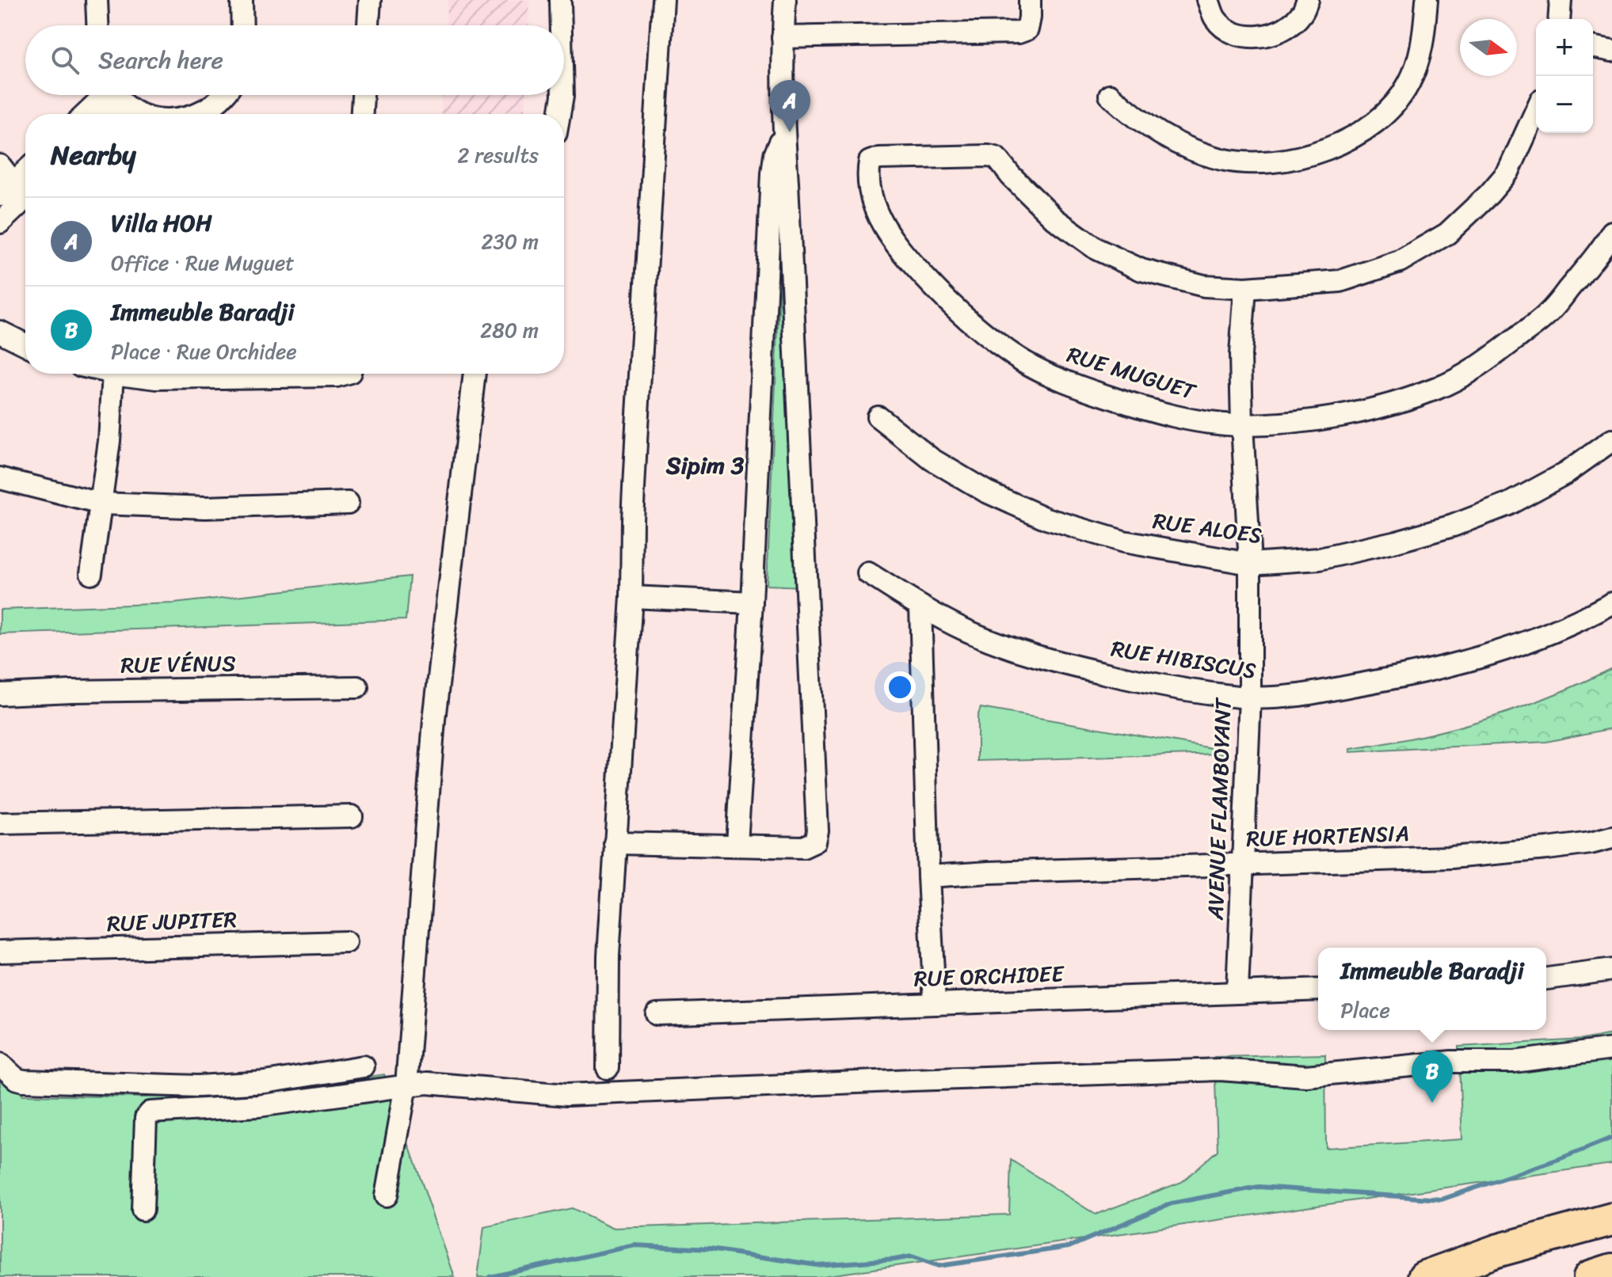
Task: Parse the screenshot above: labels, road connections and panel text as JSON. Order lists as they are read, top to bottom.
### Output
{
  "streets": {
    "street": [
      "RUE MUGUET",
      "RUE ALOES",
      "RUE HIBISCUS",
      "RUE VÉNUS",
      "AVENUE FLAMBOYANT",
      "RUE HORTENSIA",
      "RUE JUPITER",
      "RUE ORCHIDEE"
    ]
  },
  "crossings": [
    ["RUE MUGUET", "AVENUE FLAMBOYANT"],
    ["RUE ALOES", "AVENUE FLAMBOYANT"],
    ["RUE HIBISCUS", "AVENUE FLAMBOYANT"],
    ["AVENUE FLAMBOYANT", "RUE HORTENSIA"],
    ["AVENUE FLAMBOYANT", "RUE ORCHIDEE"]
  ],
  "districts": ["Sipim 3"],
  "north": "right",
  "page": {
    "map_buttons": ["+", "−"],
    "search": "Search here",
    "pins": ["A", "B"],
    "heading": ["Nearby", "2 results"],
    "list": [
      {
        "mark": "A",
        "name": "Villa HOH",
        "note": "Office · Rue Muguet",
        "value": "230 m"
      },
      {
        "mark": "B",
        "name": "Immeuble Baradji",
        "note": "Place · Rue Orchidee",
        "value": "280 m"
      }
    ],
    "popup": ["Immeuble Baradji", "Place"]
  }
}
